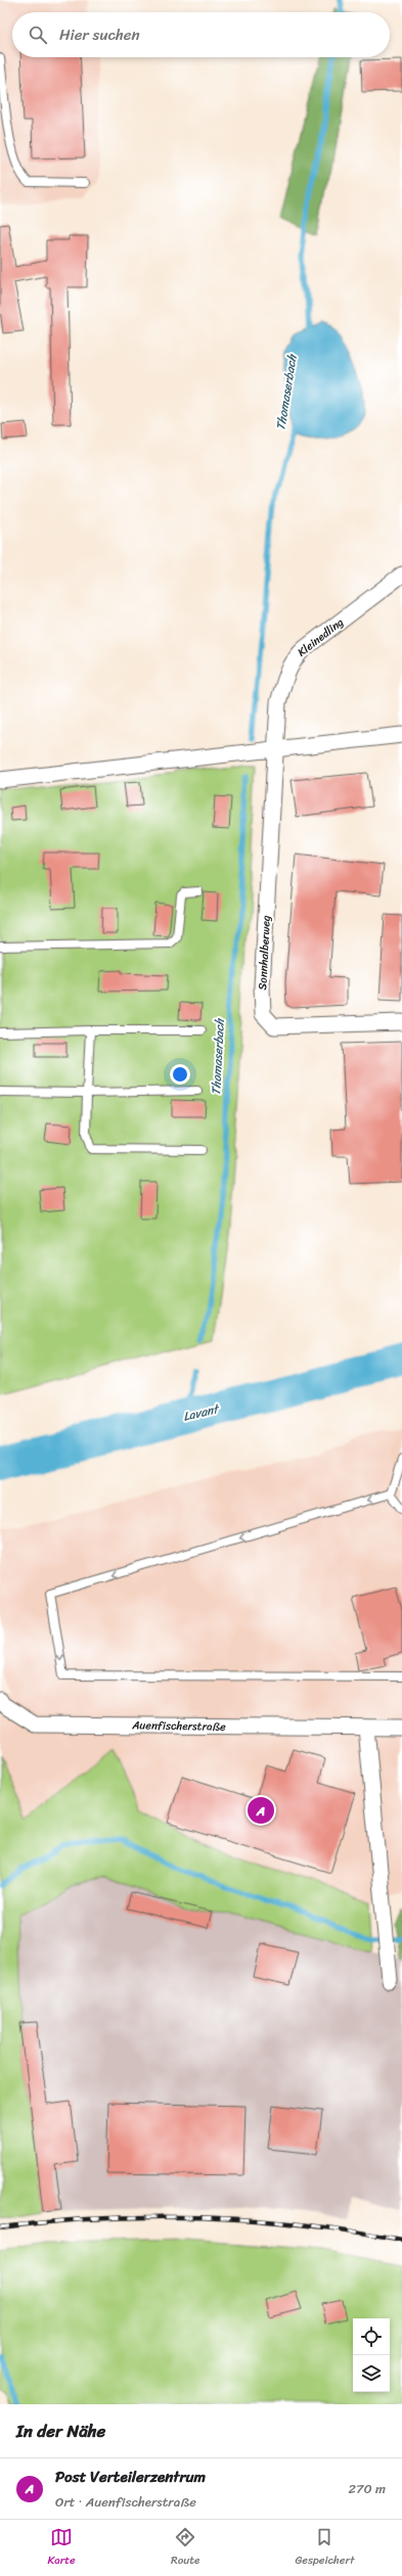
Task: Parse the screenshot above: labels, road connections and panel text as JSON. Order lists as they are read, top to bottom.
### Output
{
  "streets": {
    "street": ["Kleinedling", "Sonnhalberweg", "Auenfischerstraße"]
  },
  "crossings": [
    ["Kleinedling", "Sonnhalberweg"]
  ],
  "water": ["Thomaserbach", "Lavant"],
  "page": {
    "search": "Hier suchen",
    "pins": "A",
    "heading": "In der Nähe",
    "list": [
      {
        "mark": "A",
        "name": "Post Verteilerzentrum",
        "note": "Ort · Auenfischerstraße",
        "value": "270 m"
      }
    ],
    "nav": ["Karte", "Route", "Gespeichert"]
  }
}
